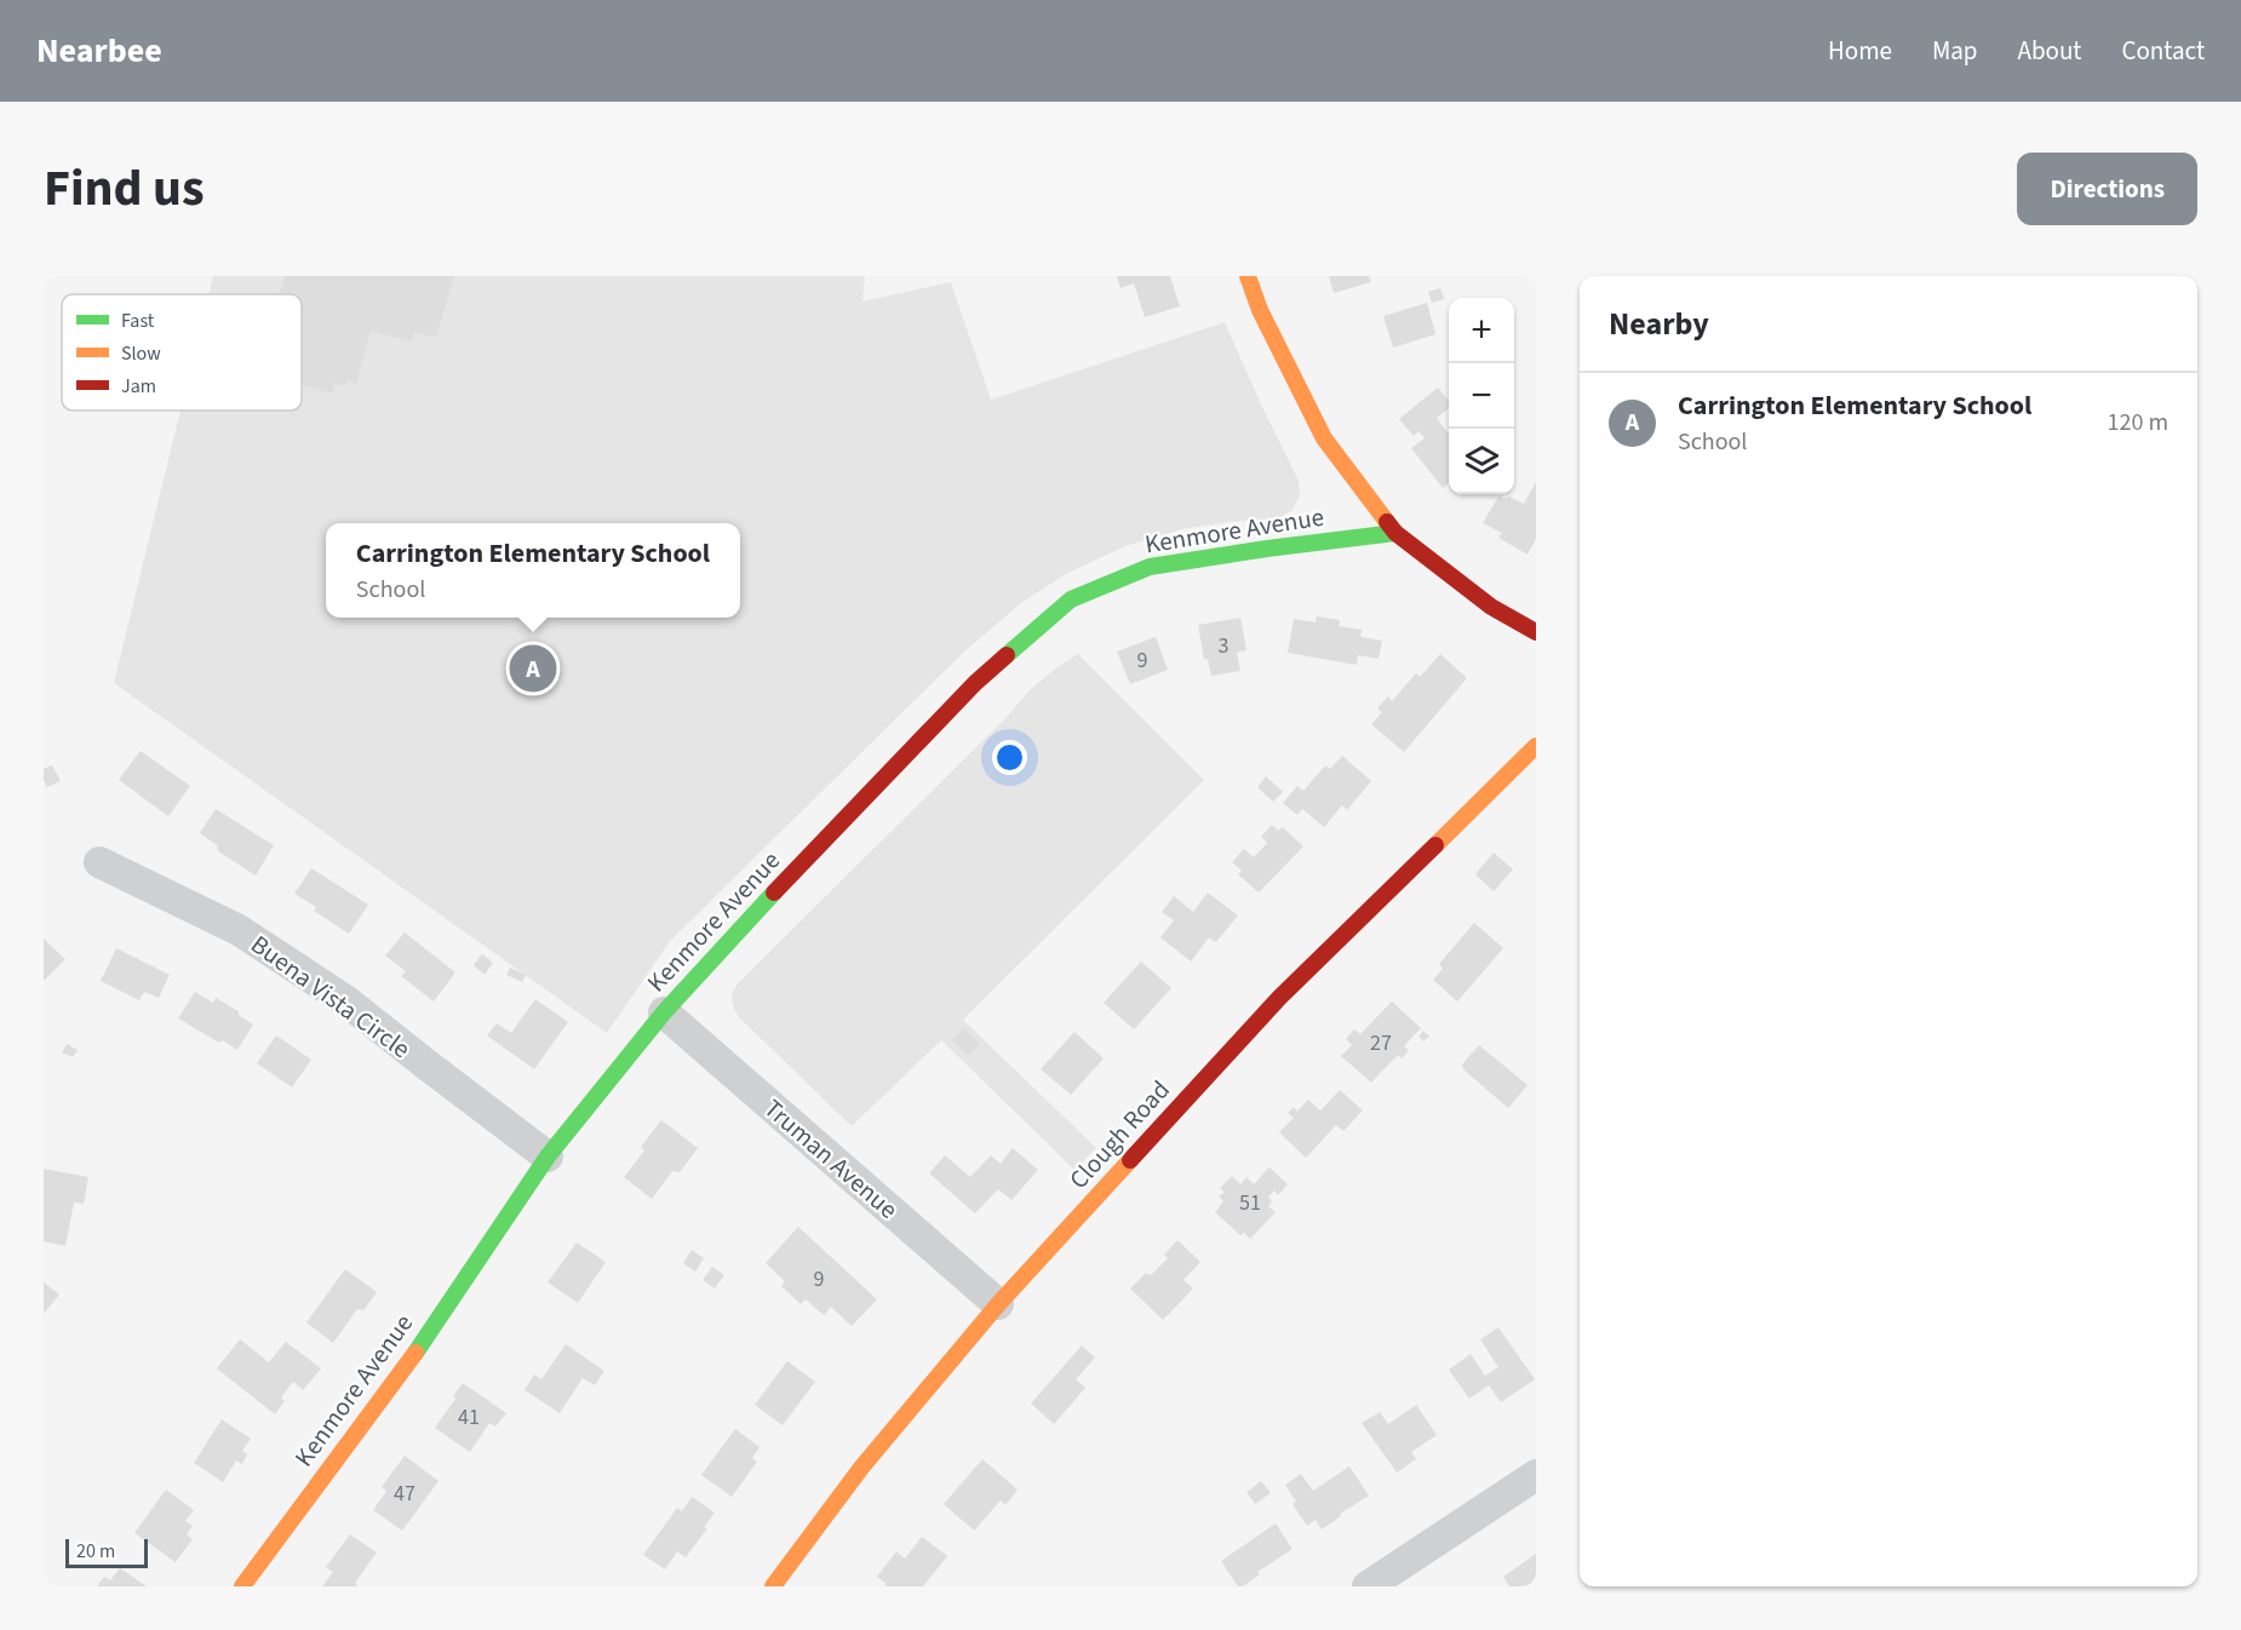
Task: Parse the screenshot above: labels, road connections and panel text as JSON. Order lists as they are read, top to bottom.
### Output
{
  "streets": {
    "street": [
      "Kenmore Avenue",
      "Buena Vista Circle",
      "Clough Road",
      "Truman Avenue"
    ]
  },
  "crossings": [
    ["Kenmore Avenue", "Buena Vista Circle"],
    ["Kenmore Avenue", "Truman Avenue"],
    ["Clough Road", "Truman Avenue"]
  ],
  "house_numbers": [
    "3",
    "9",
    "27",
    "51",
    "9",
    "41",
    "47"
  ],
  "legend": ["Fast", "Slow", "Jam"],
  "scale_bar": "20 m",
  "page": {
    "header": "Nearbee",
    "nav": [
      "Home",
      "Map",
      "About",
      "Contact"
    ],
    "title": "Find us",
    "buttons": "Directions",
    "heading": "Nearby",
    "map_buttons": ["+", "−"],
    "list": [
      {
        "mark": "A",
        "name": "Carrington Elementary School",
        "note": "School",
        "value": "120 m"
      }
    ],
    "popup": ["Carrington Elementary School", "School"],
    "pins": "A",
    "scale": "20 m"
  }
}
